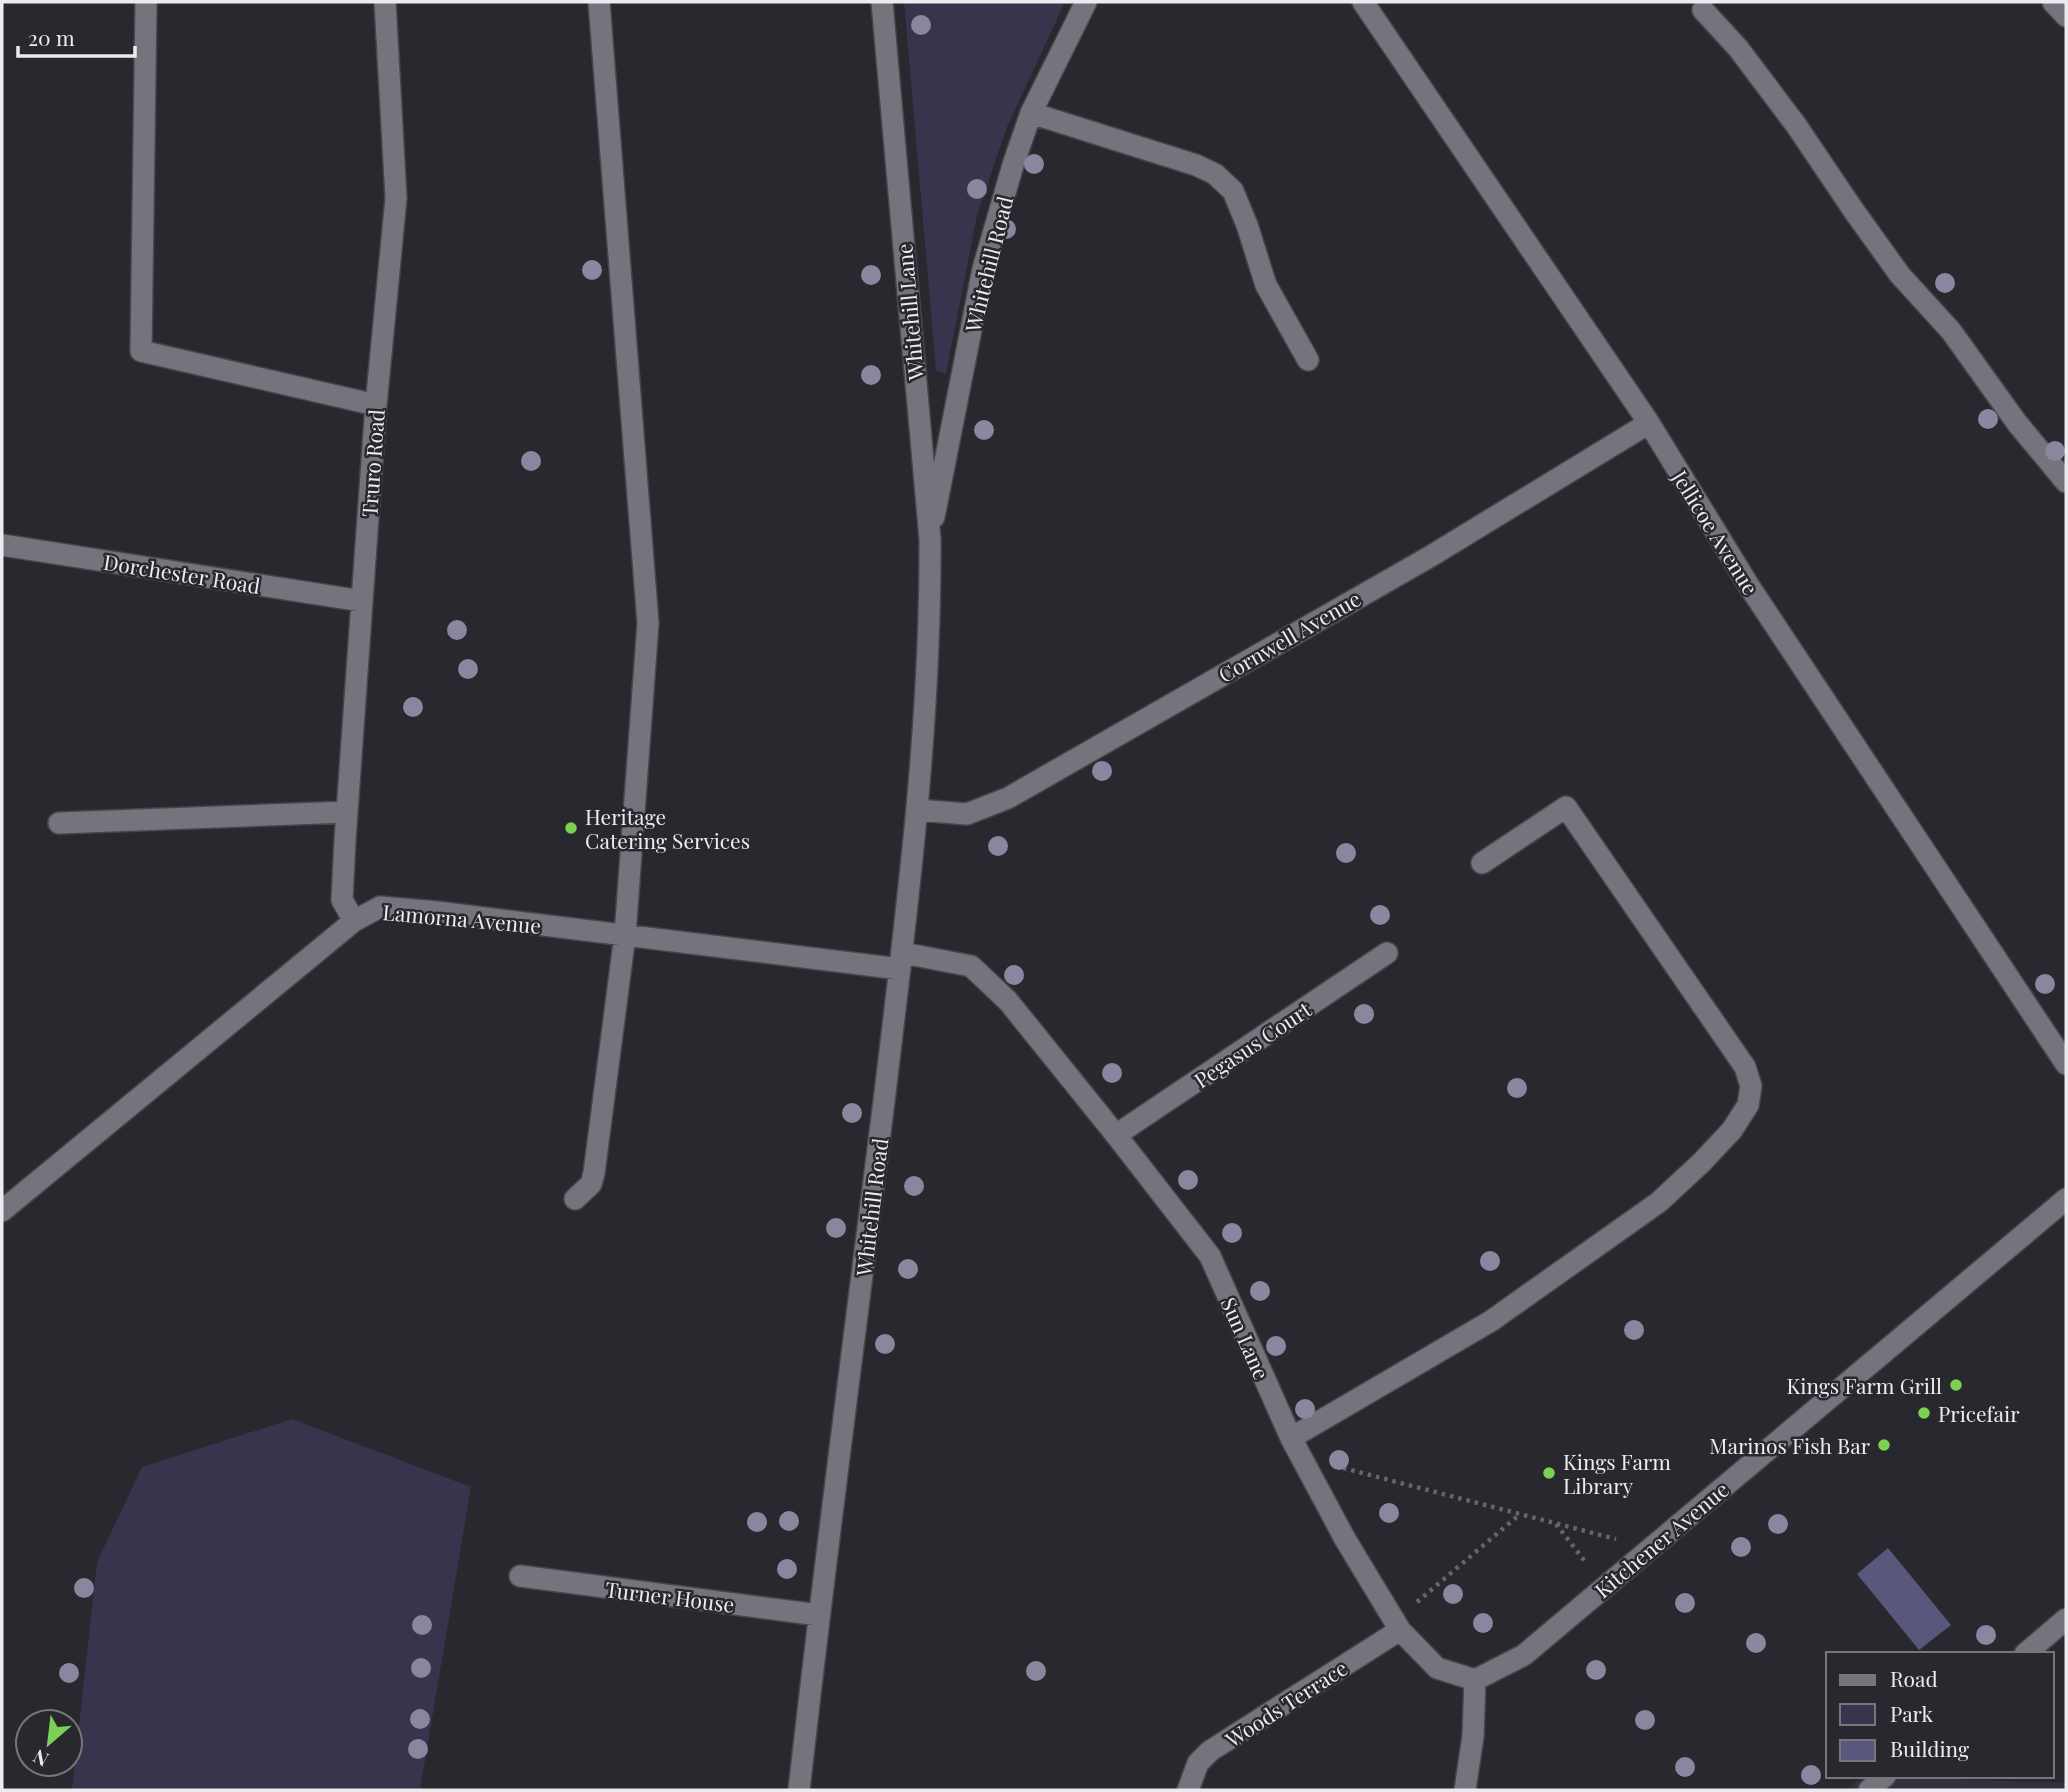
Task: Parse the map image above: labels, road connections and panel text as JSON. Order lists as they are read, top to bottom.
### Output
{
  "streets": {
    "street": [
      "Whitehill Road",
      "Whitehill Lane",
      "Truro Road",
      "Jellicoe Avenue",
      "Dorchester Road",
      "Cornwell Avenue",
      "Lamorna Avenue",
      "Pegasus Court",
      "Sun Lane",
      "Kitchener Avenue",
      "Turner House",
      "Woods Terrace"
    ]
  },
  "crossings": [
    ["Whitehill Road", "Whitehill Lane"],
    ["Whitehill Road", "Cornwell Avenue"],
    ["Whitehill Road", "Lamorna Avenue"],
    ["Whitehill Road", "Sun Lane"],
    ["Whitehill Road", "Turner House"],
    ["Truro Road", "Dorchester Road"],
    ["Truro Road", "Lamorna Avenue"],
    ["Jellicoe Avenue", "Cornwell Avenue"],
    ["Lamorna Avenue", "Sun Lane"],
    ["Pegasus Court", "Sun Lane"],
    ["Sun Lane", "Kitchener Avenue"],
    ["Sun Lane", "Woods Terrace"]
  ],
  "places": [
    "Heritage Catering Services",
    "Kings Farm Grill",
    "Pricefair",
    "Marinos Fish Bar",
    "Kings Farm Library"
  ],
  "legend": ["Road", "Park", "Building"],
  "scale_bar": "20 m",
  "north": "bottom left"
}
